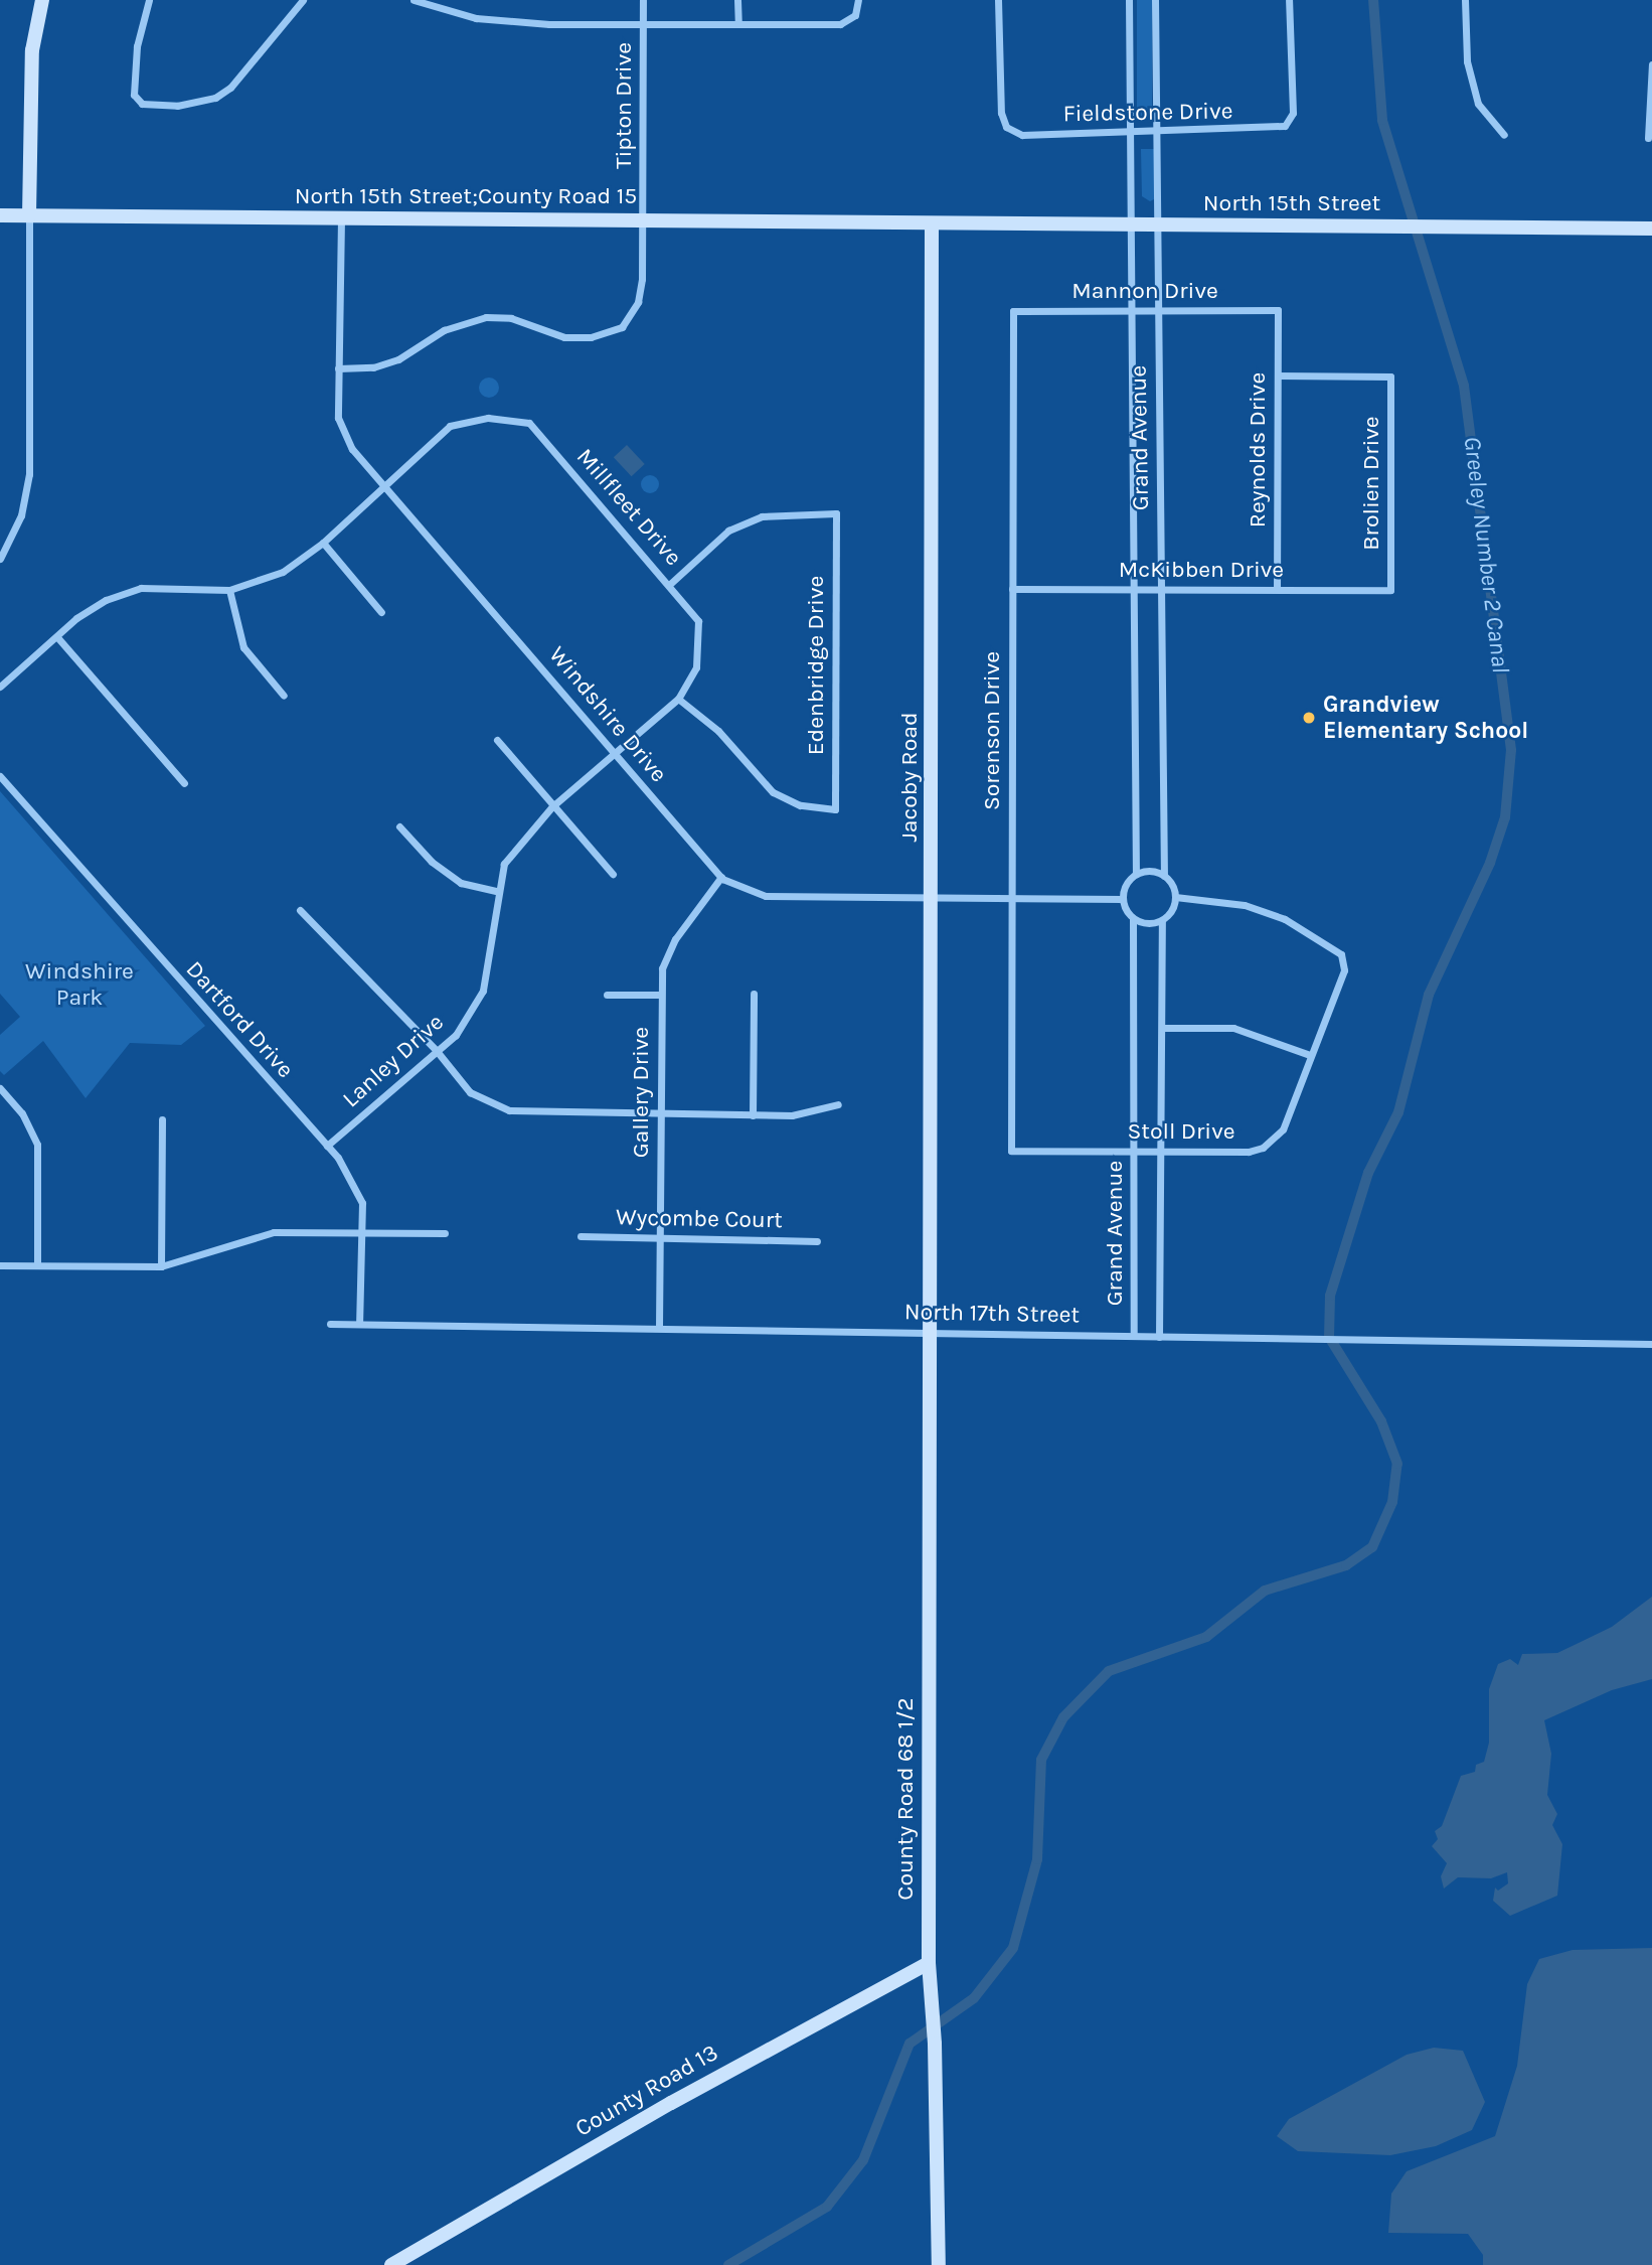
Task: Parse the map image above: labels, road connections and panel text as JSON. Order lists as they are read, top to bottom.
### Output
{
  "streets": {
    "street": [
      "Tipton Drive",
      "Fieldstone Drive",
      "North 15th Street;County Road 15",
      "North 15th Street",
      "Mannon Drive",
      "Grand Avenue",
      "Reynolds Drive",
      "Brolien Drive",
      "Millfleet Drive",
      "McKibben Drive",
      "Edenbridge Drive",
      "Windshire Drive",
      "Sorenson Drive",
      "Jacoby Road",
      "Dartford Drive",
      "Lanley Drive",
      "Gallery Drive",
      "Stoll Drive",
      "Wycombe Court",
      "North 17th Street",
      "County Road 68 1/2",
      "County Road 13"
    ]
  },
  "crossings": [
    ["Tipton Drive", "North 15th Street;County Road 15"],
    ["Tipton Drive", "Windshire Drive"],
    ["Fieldstone Drive", "Grand Avenue"],
    ["North 15th Street;County Road 15", "North 15th Street"],
    ["North 15th Street;County Road 15", "Windshire Drive"],
    ["North 15th Street;County Road 15", "Jacoby Road"],
    ["North 15th Street", "Grand Avenue"],
    ["North 15th Street", "Jacoby Road"],
    ["Mannon Drive", "Grand Avenue"],
    ["Mannon Drive", "Reynolds Drive"],
    ["Mannon Drive", "Sorenson Drive"],
    ["Grand Avenue", "McKibben Drive"],
    ["Grand Avenue", "Windshire Drive"],
    ["Grand Avenue", "Stoll Drive"],
    ["Grand Avenue", "North 17th Street"],
    ["Reynolds Drive", "Brolien Drive"],
    ["Reynolds Drive", "McKibben Drive"],
    ["Brolien Drive", "McKibben Drive"],
    ["Millfleet Drive", "Edenbridge Drive"],
    ["Millfleet Drive", "Windshire Drive"],
    ["Millfleet Drive", "Lanley Drive"],
    ["McKibben Drive", "Sorenson Drive"],
    ["Windshire Drive", "Sorenson Drive"],
    ["Windshire Drive", "Jacoby Road"],
    ["Windshire Drive", "Lanley Drive"],
    ["Windshire Drive", "Gallery Drive"],
    ["Windshire Drive", "Stoll Drive"],
    ["Sorenson Drive", "Stoll Drive"],
    ["Jacoby Road", "North 17th Street"],
    ["Jacoby Road", "County Road 68 1/2"],
    ["Dartford Drive", "Lanley Drive"],
    ["Dartford Drive", "North 17th Street"],
    ["Gallery Drive", "Wycombe Court"],
    ["Gallery Drive", "North 17th Street"],
    ["North 17th Street", "County Road 68 1/2"],
    ["County Road 68 1/2", "County Road 13"]
  ],
  "water": ["Greeley Number 2 Canal"],
  "parks": ["Windshire Park"],
  "places": ["Grandview Elementary School"]
}
